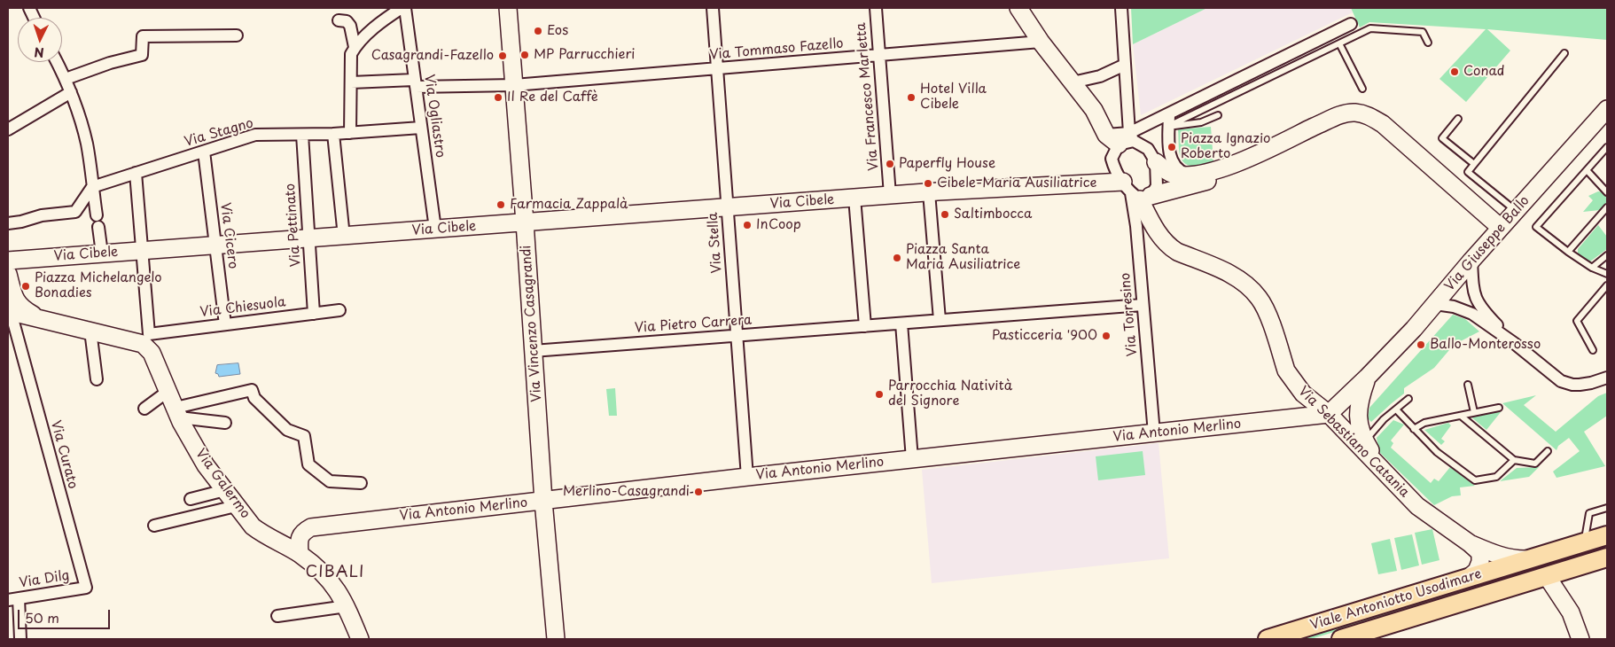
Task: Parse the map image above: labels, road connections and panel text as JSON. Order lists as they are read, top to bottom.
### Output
{
  "streets": {
    "main road": [
      "Via Cibele",
      "Via Giuseppe Ballo",
      "Via Vincenzo Casagrandi",
      "Via Antonio Merlino",
      "Via Sebastiano Catania",
      "Via Galermo",
      "Viale Antoniotto Usodimare"
    ],
    "street": [
      "Via Tommaso Fazello",
      "Via Francesco Marletta",
      "Via Ogliastro",
      "Via Stagno",
      "Via Pettinato",
      "Via Cicero",
      "Via Stella",
      "Via Chiesuola",
      "Via Torresino",
      "Via Pietro Carrera",
      "Via Curato",
      "Via Dilg"
    ]
  },
  "crossings": [
    ["Via Tommaso Fazello", "Via Francesco Marletta"],
    ["Via Tommaso Fazello", "Via Ogliastro"],
    ["Via Tommaso Fazello", "Via Stella"],
    ["Via Tommaso Fazello", "Via Vincenzo Casagrandi"],
    ["Via Francesco Marletta", "Via Cibele"],
    ["Via Ogliastro", "Via Stagno"],
    ["Via Ogliastro", "Via Cibele"],
    ["Via Stagno", "Via Pettinato"],
    ["Via Stagno", "Via Cicero"],
    ["Via Cibele", "Via Pettinato"],
    ["Via Cibele", "Via Cicero"],
    ["Via Cibele", "Via Stella"],
    ["Via Cibele", "Via Torresino"],
    ["Via Cibele", "Via Vincenzo Casagrandi"],
    ["Via Cibele", "Via Sebastiano Catania"],
    ["Via Pettinato", "Via Chiesuola"],
    ["Via Cicero", "Via Chiesuola"],
    ["Via Stella", "Via Pietro Carrera"],
    ["Via Stella", "Via Antonio Merlino"],
    ["Via Giuseppe Ballo", "Via Antonio Merlino"],
    ["Via Giuseppe Ballo", "Via Sebastiano Catania"],
    ["Via Chiesuola", "Via Galermo"],
    ["Via Torresino", "Via Antonio Merlino"],
    ["Via Torresino", "Via Sebastiano Catania"],
    ["Via Vincenzo Casagrandi", "Via Pietro Carrera"],
    ["Via Vincenzo Casagrandi", "Via Antonio Merlino"],
    ["Via Antonio Merlino", "Via Sebastiano Catania"],
    ["Via Antonio Merlino", "Via Galermo"],
    ["Via Curato", "Via Dilg"]
  ],
  "districts": ["CIBALI"],
  "places": [
    "Eos",
    "MP Parrucchieri",
    "Casagrandi-Fazello",
    "Conad",
    "Il Re del Caffè",
    "Hotel Villa Cibele",
    "Piazza Ignazio Roberto",
    "Paperfly House",
    "Cibele-Maria Ausiliatrice",
    "Farmacia Zappalà",
    "Saltimbocca",
    "InCoop",
    "Piazza Santa Maria Ausiliatrice",
    "Piazza Michelangelo Bonadies",
    "Pasticceria '900",
    "Ballo-Monterosso",
    "Parrocchia Natività del Signore",
    "Merlino-Casagrandi"
  ],
  "scale_bar": "50 m",
  "north": "bottom"
}
